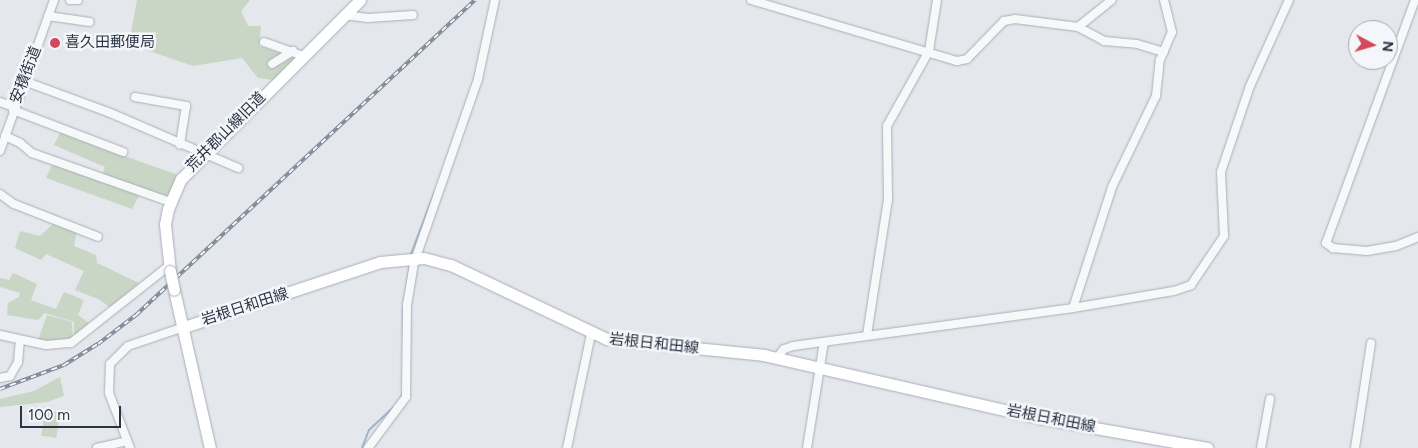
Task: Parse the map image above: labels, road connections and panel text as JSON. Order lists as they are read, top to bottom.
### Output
{
  "streets": {
    "main road": ["荒井郡山線旧道", "岩根日和田線"],
    "street": ["安積街道"]
  },
  "crossings": [
    ["荒井郡山線旧道", "岩根日和田線"]
  ],
  "places": ["喜久田郵便局"],
  "scale_bar": "100 m",
  "north": "right"
}
